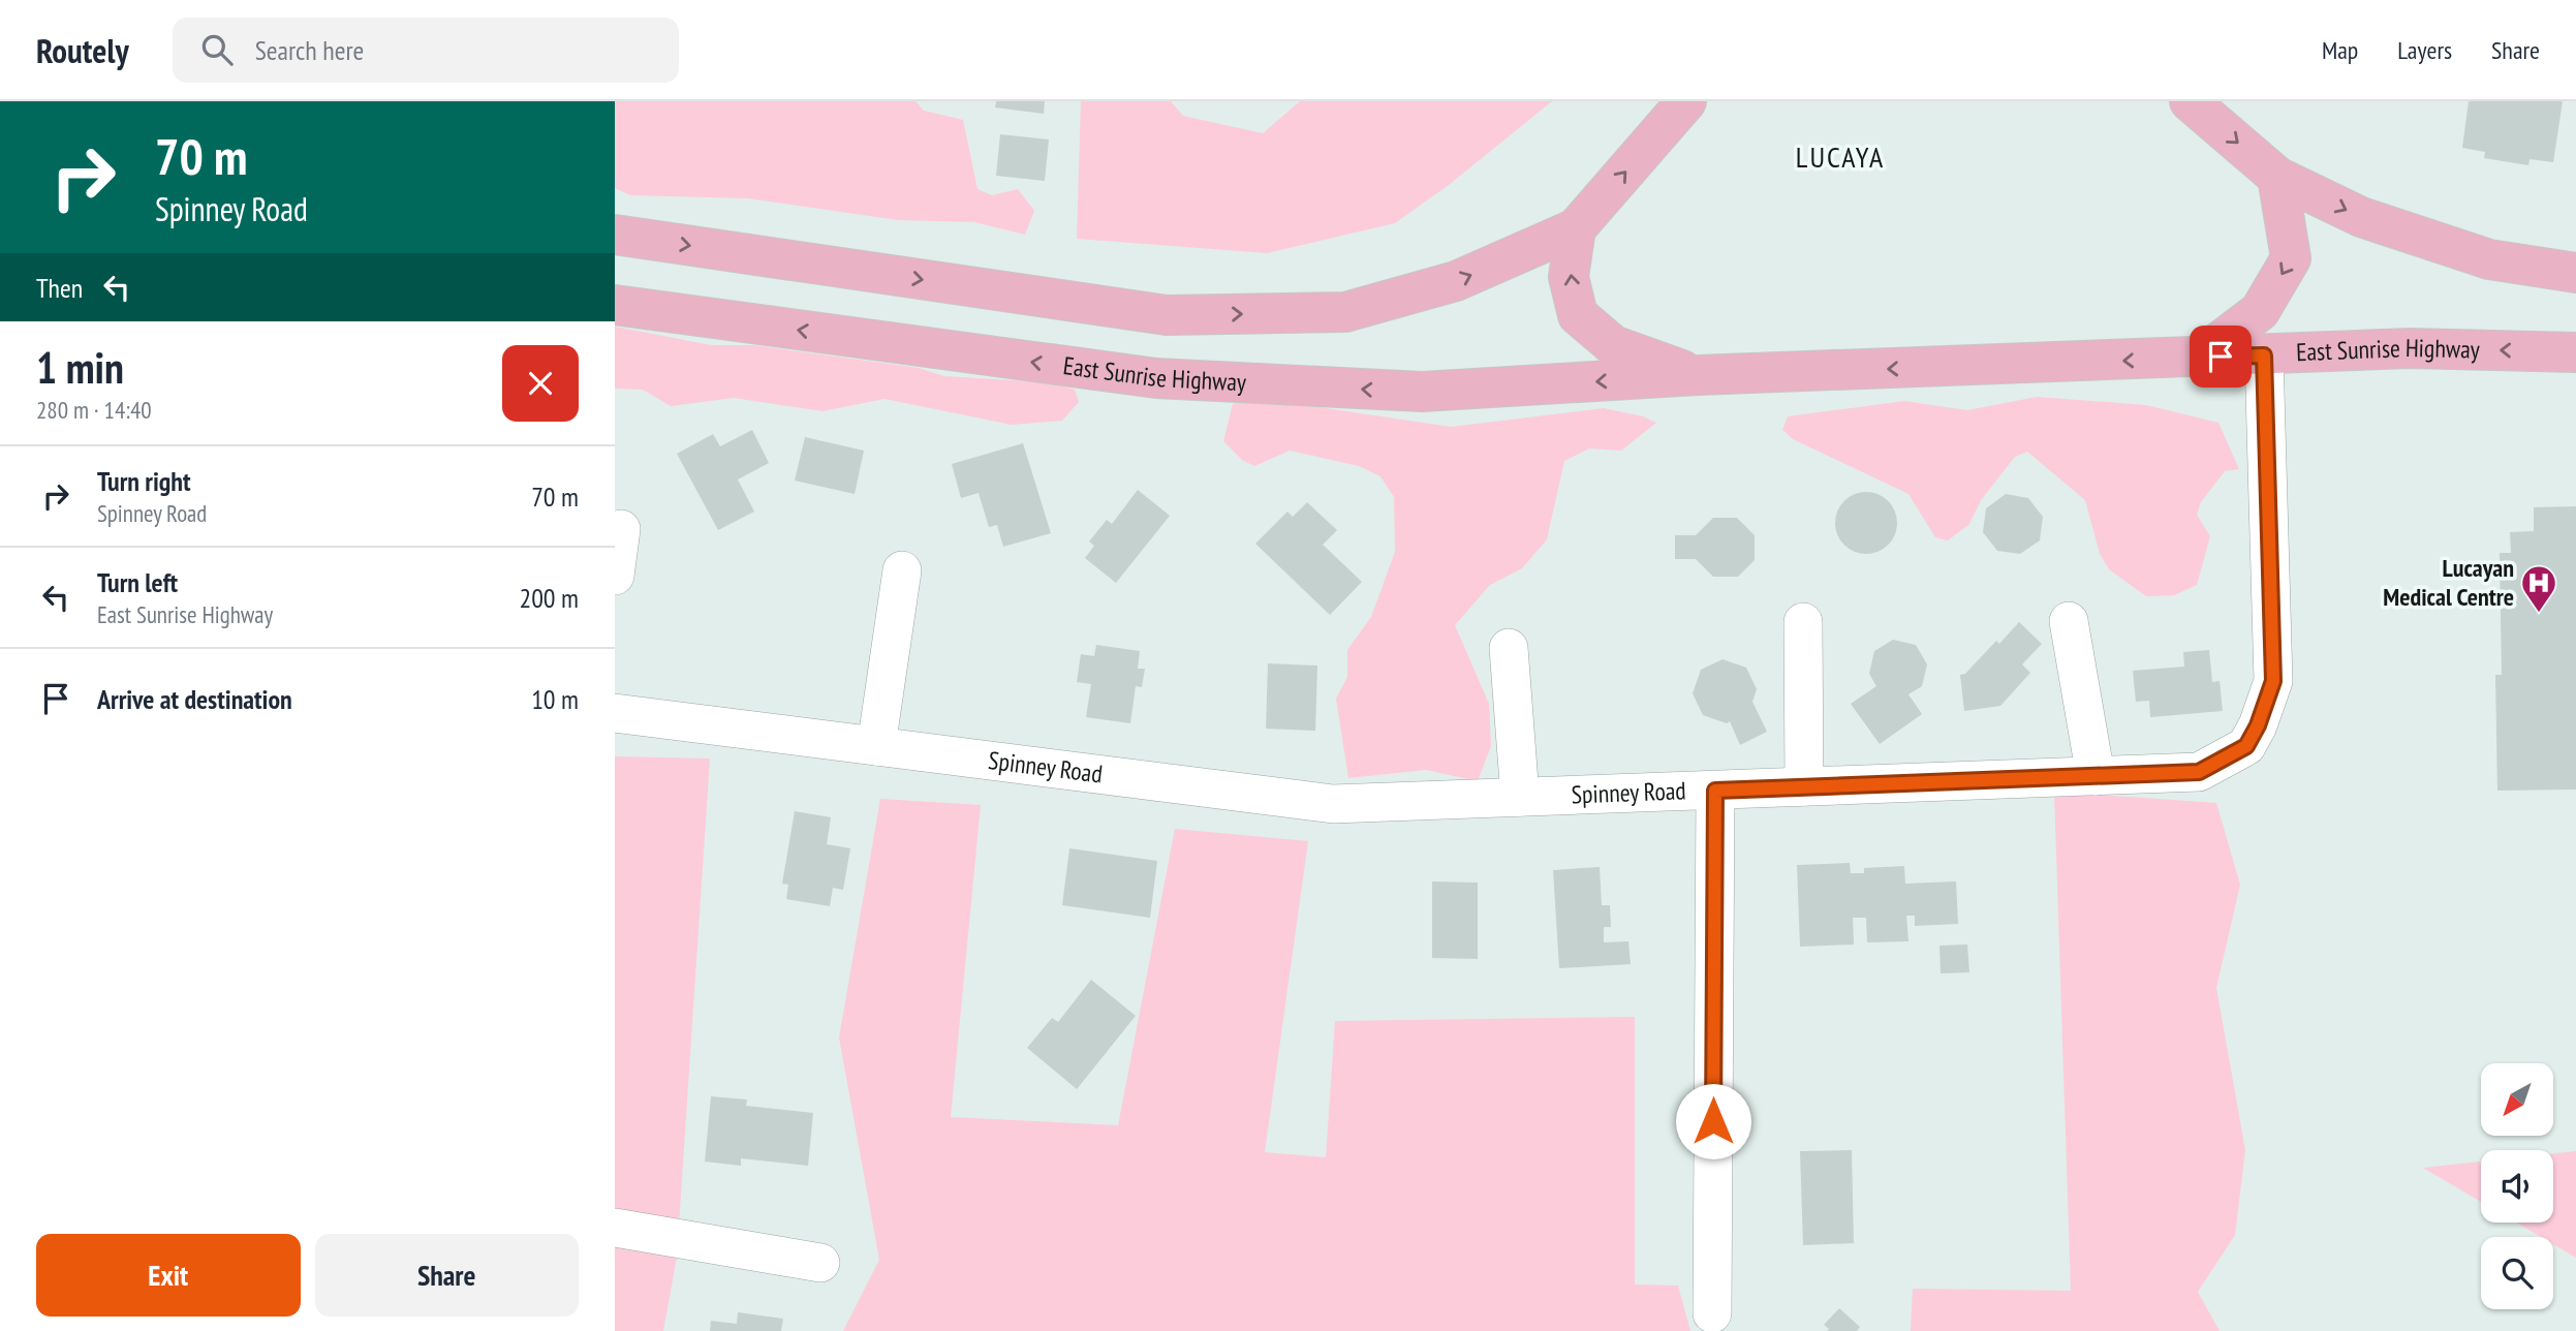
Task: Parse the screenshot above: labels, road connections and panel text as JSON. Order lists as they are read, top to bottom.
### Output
{
  "streets": {
    "main road": ["East Sunrise Highway"],
    "street": ["Spinney Road"]
  },
  "crossings": [
    ["East Sunrise Highway", "Spinney Road"]
  ],
  "districts": ["LUCAYA"],
  "places": {
    "hospital": ["Lucayan Medical Centre"]
  },
  "north": "bottom left",
  "page": {
    "header": "Routely",
    "search": "Search here",
    "nav": ["Map", "Layers", "Share"],
    "turn": ["70 m", "Spinney Road"],
    "then": "Then",
    "heading": ["1 min", "280 m · 14:40"],
    "list": [
      {
        "name": "Turn right",
        "note": "Spinney Road",
        "value": "70 m"
      },
      {
        "name": "Turn left",
        "note": "East Sunrise Highway",
        "value": "200 m"
      },
      {
        "name": "Arrive at destination",
        "value": "10 m"
      }
    ],
    "buttons": ["Exit", "Share"]
  }
}
